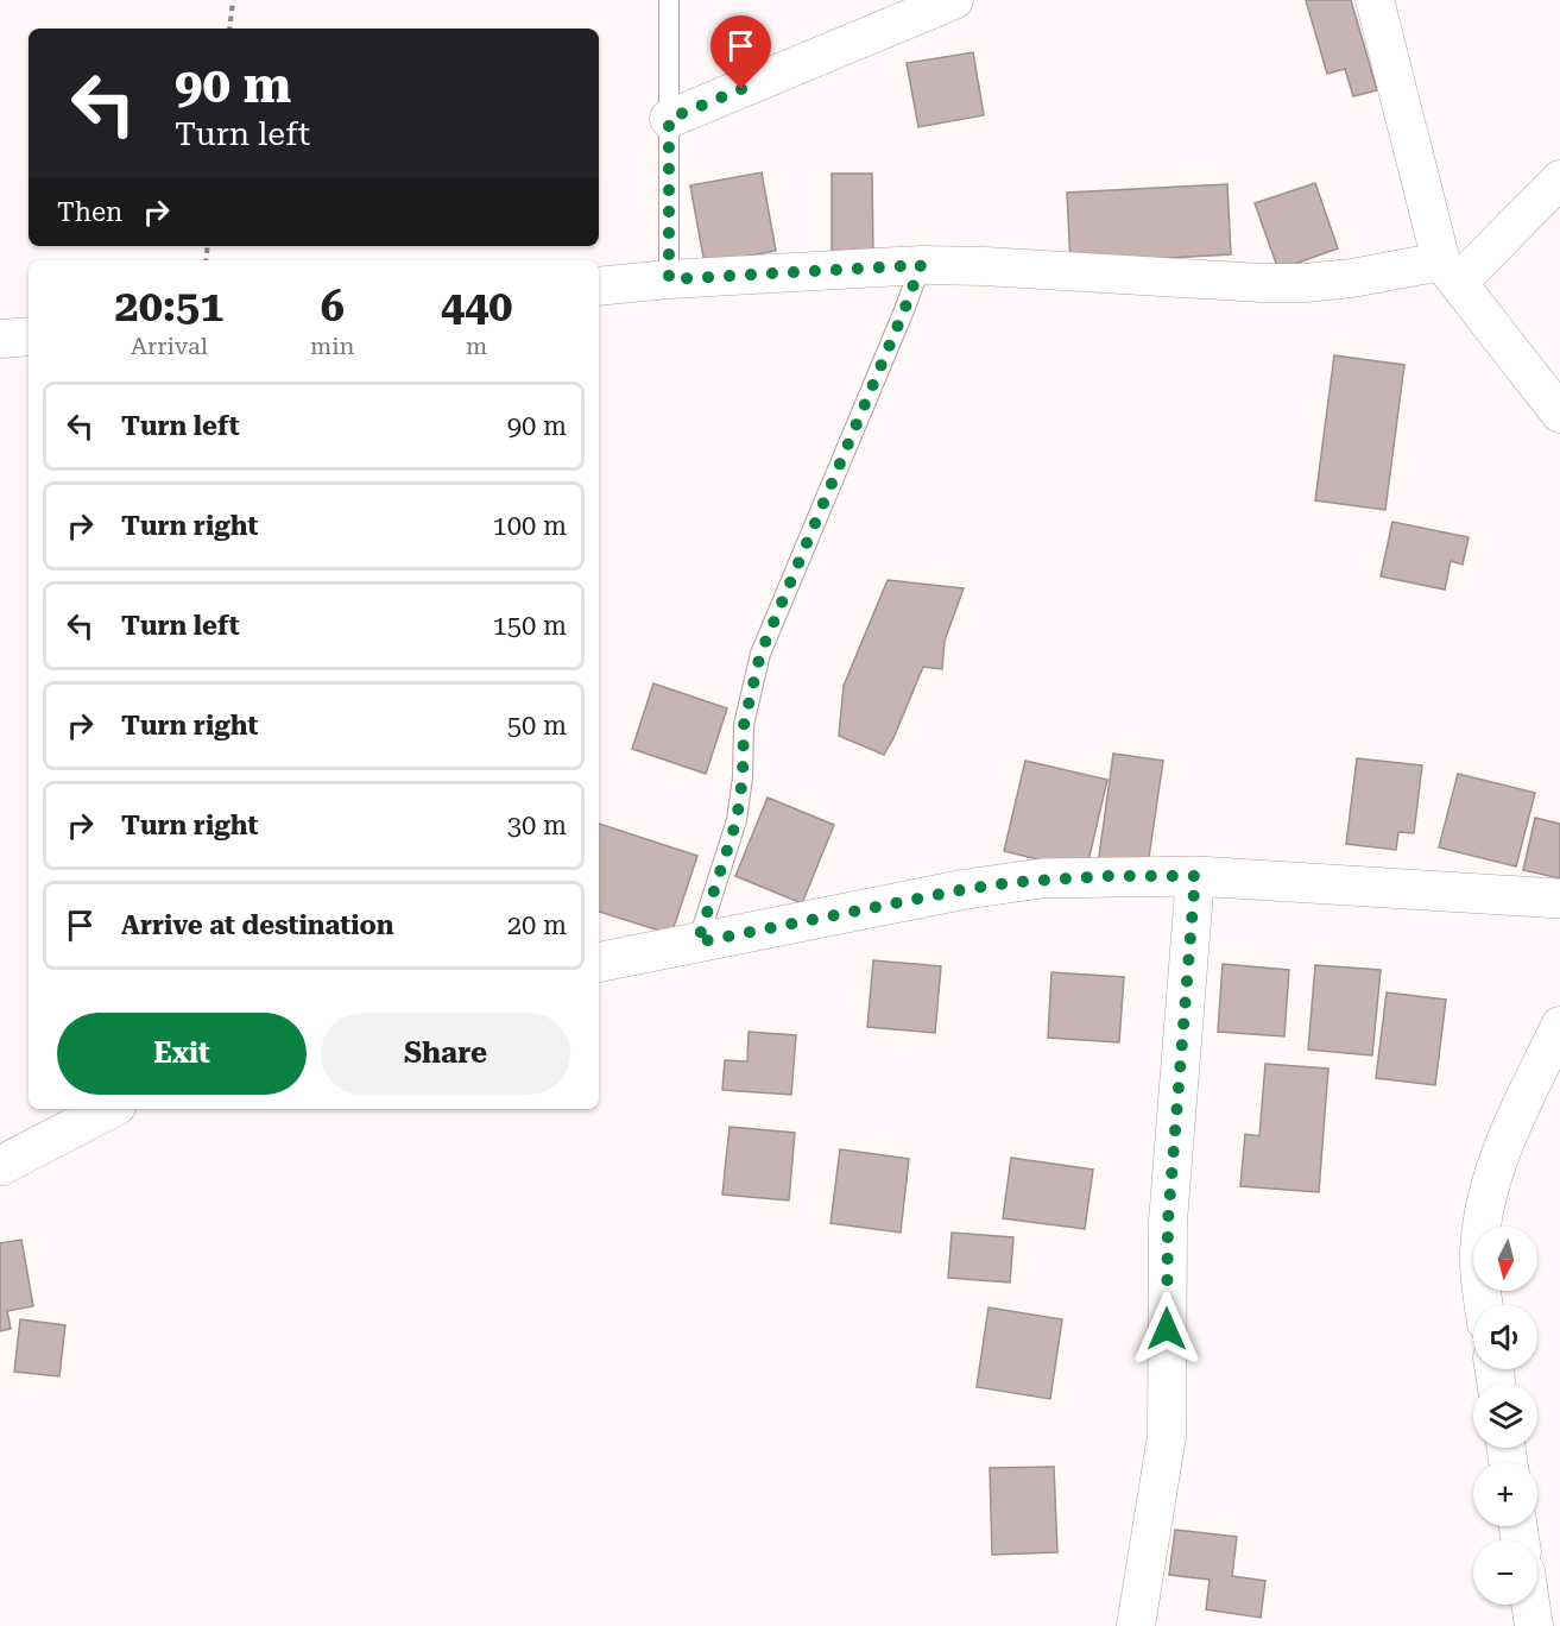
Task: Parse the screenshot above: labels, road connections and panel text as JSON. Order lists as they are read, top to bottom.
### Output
{
  "north": "bottom",
  "page": {
    "turn": ["90 m", "Turn left"],
    "then": "Then",
    "eta": [
      "20:51",
      "Arrival",
      "6",
      "min",
      "440",
      "m"
    ],
    "list": [
      {
        "name": "Turn left",
        "value": "90 m"
      },
      {
        "name": "Turn right",
        "value": "100 m"
      },
      {
        "name": "Turn left",
        "value": "150 m"
      },
      {
        "name": "Turn right",
        "value": "50 m"
      },
      {
        "name": "Turn right",
        "value": "30 m"
      },
      {
        "name": "Arrive at destination",
        "value": "20 m"
      }
    ],
    "buttons": ["Exit", "Share"],
    "map_buttons": ["+", "−"]
  }
}
